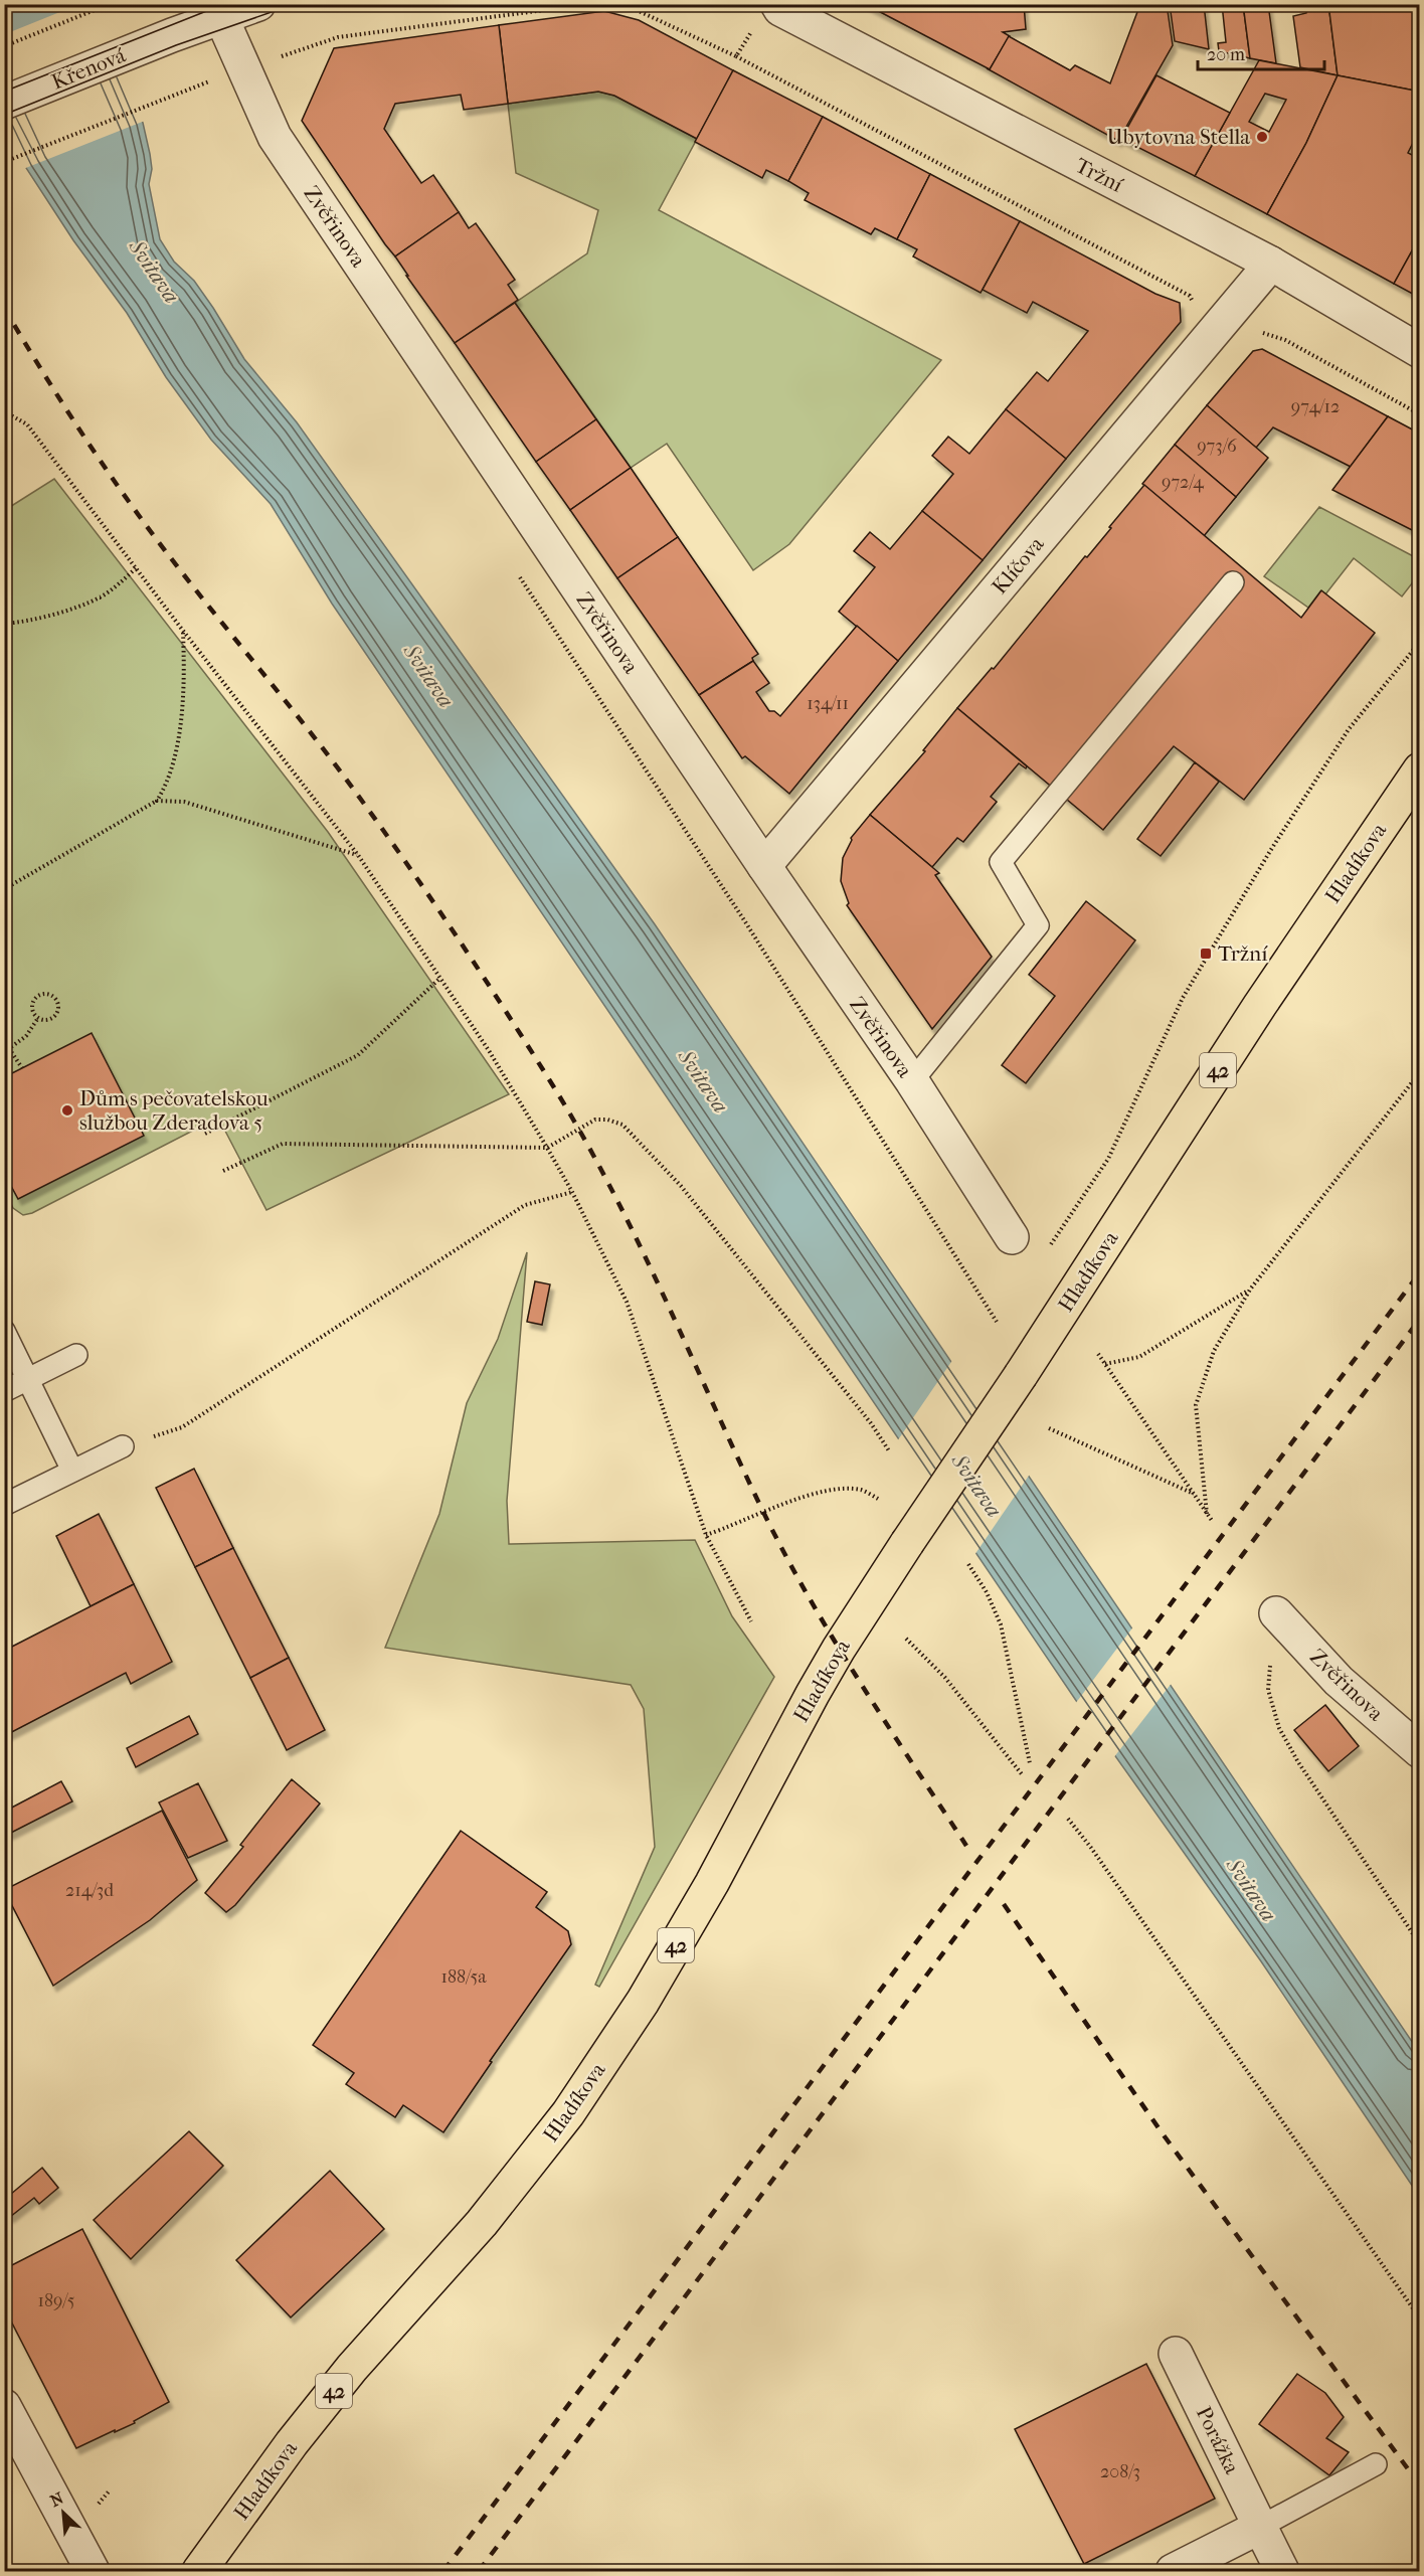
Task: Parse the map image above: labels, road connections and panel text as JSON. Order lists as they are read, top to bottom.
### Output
{
  "streets": {
    "main road": ["Hladíkova", "42"],
    "street": [
      "Křenová",
      "Tržní",
      "Zvěřinova",
      "Klíčova",
      "Porážka"
    ]
  },
  "crossings": [
    ["Křenová", "Zvěřinova"],
    ["Tržní", "Klíčova"],
    ["Zvěřinova", "Klíčova"]
  ],
  "water": ["Svitava"],
  "places": {
    "other": ["Ubytovna Stella", "Dům s pečovatelskou službou Zderadova 5"],
    "transit": ["Tržní"]
  },
  "house_numbers": [
    "974/12",
    "973/6",
    "972/4",
    "134/11",
    "214/3d",
    "188/5a",
    "189/5",
    "208/3"
  ],
  "scale_bar": "20 m",
  "north": "top left"
}
